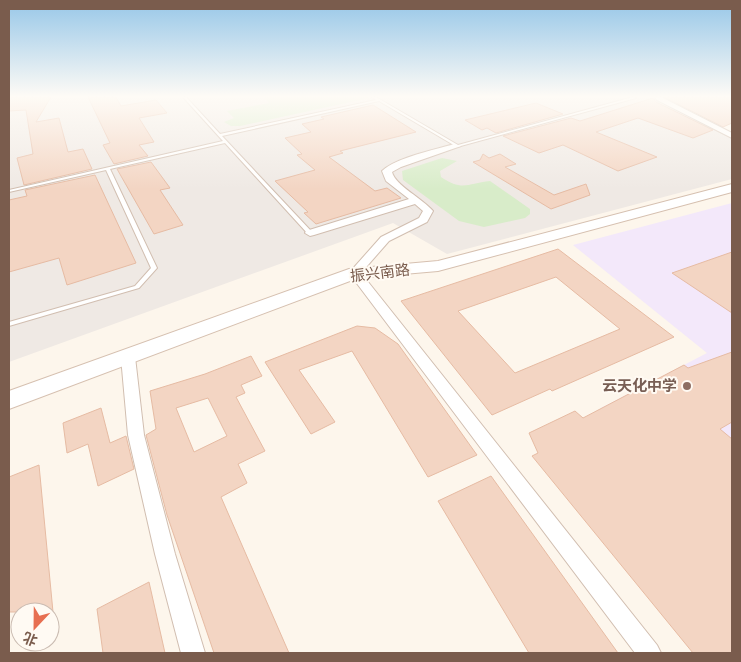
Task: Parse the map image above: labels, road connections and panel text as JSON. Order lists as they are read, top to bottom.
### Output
{
  "streets": {
    "main road": ["振兴南路"]
  },
  "places": ["云天化中学"],
  "north": "bottom"
}
